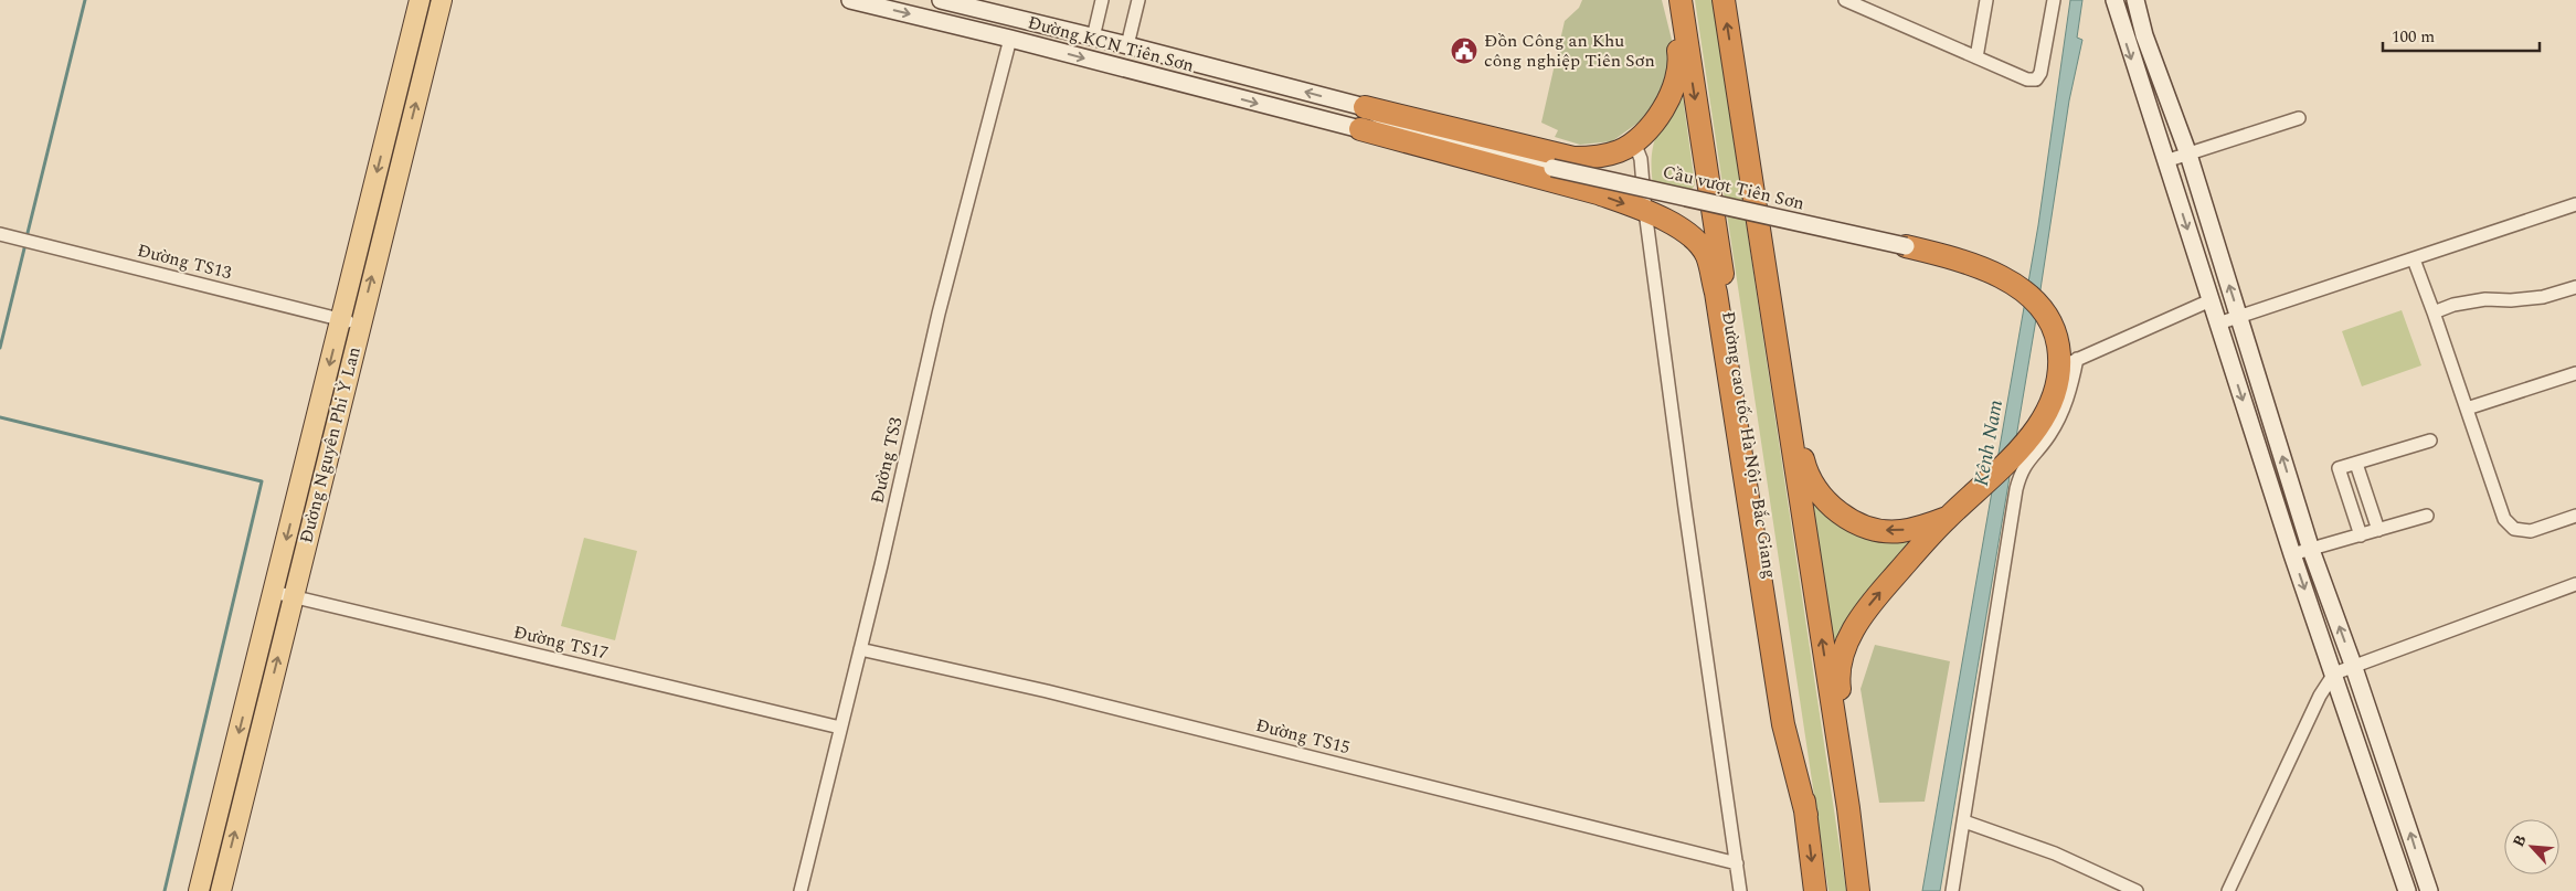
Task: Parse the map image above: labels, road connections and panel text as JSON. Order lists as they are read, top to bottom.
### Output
{
  "streets": {
    "highway": ["Đường cao tốc Hà Nội - Bắc Giang"],
    "main road": ["Đường KCN Tiên Sơn", "Cầu vượt Tiên Sơn", "Đường Nguyên Phi Ỷ Lan"],
    "street": [
      "Đường TS13",
      "Đường TS3",
      "Đường TS17",
      "Đường TS15"
    ]
  },
  "crossings": [
    ["Đường KCN Tiên Sơn", "Cầu vượt Tiên Sơn"],
    ["Đường KCN Tiên Sơn", "Đường TS3"],
    ["Đường TS13", "Đường Nguyên Phi Ỷ Lan"],
    ["Đường Nguyên Phi Ỷ Lan", "Đường TS17"],
    ["Đường TS3", "Đường TS17"],
    ["Đường TS3", "Đường TS15"]
  ],
  "water": ["Kênh Nam"],
  "places": {
    "public building": ["Đồn Công an Khu công nghiệp Tiên Sơn"]
  },
  "scale_bar": "100 m",
  "north": "top left"
}
